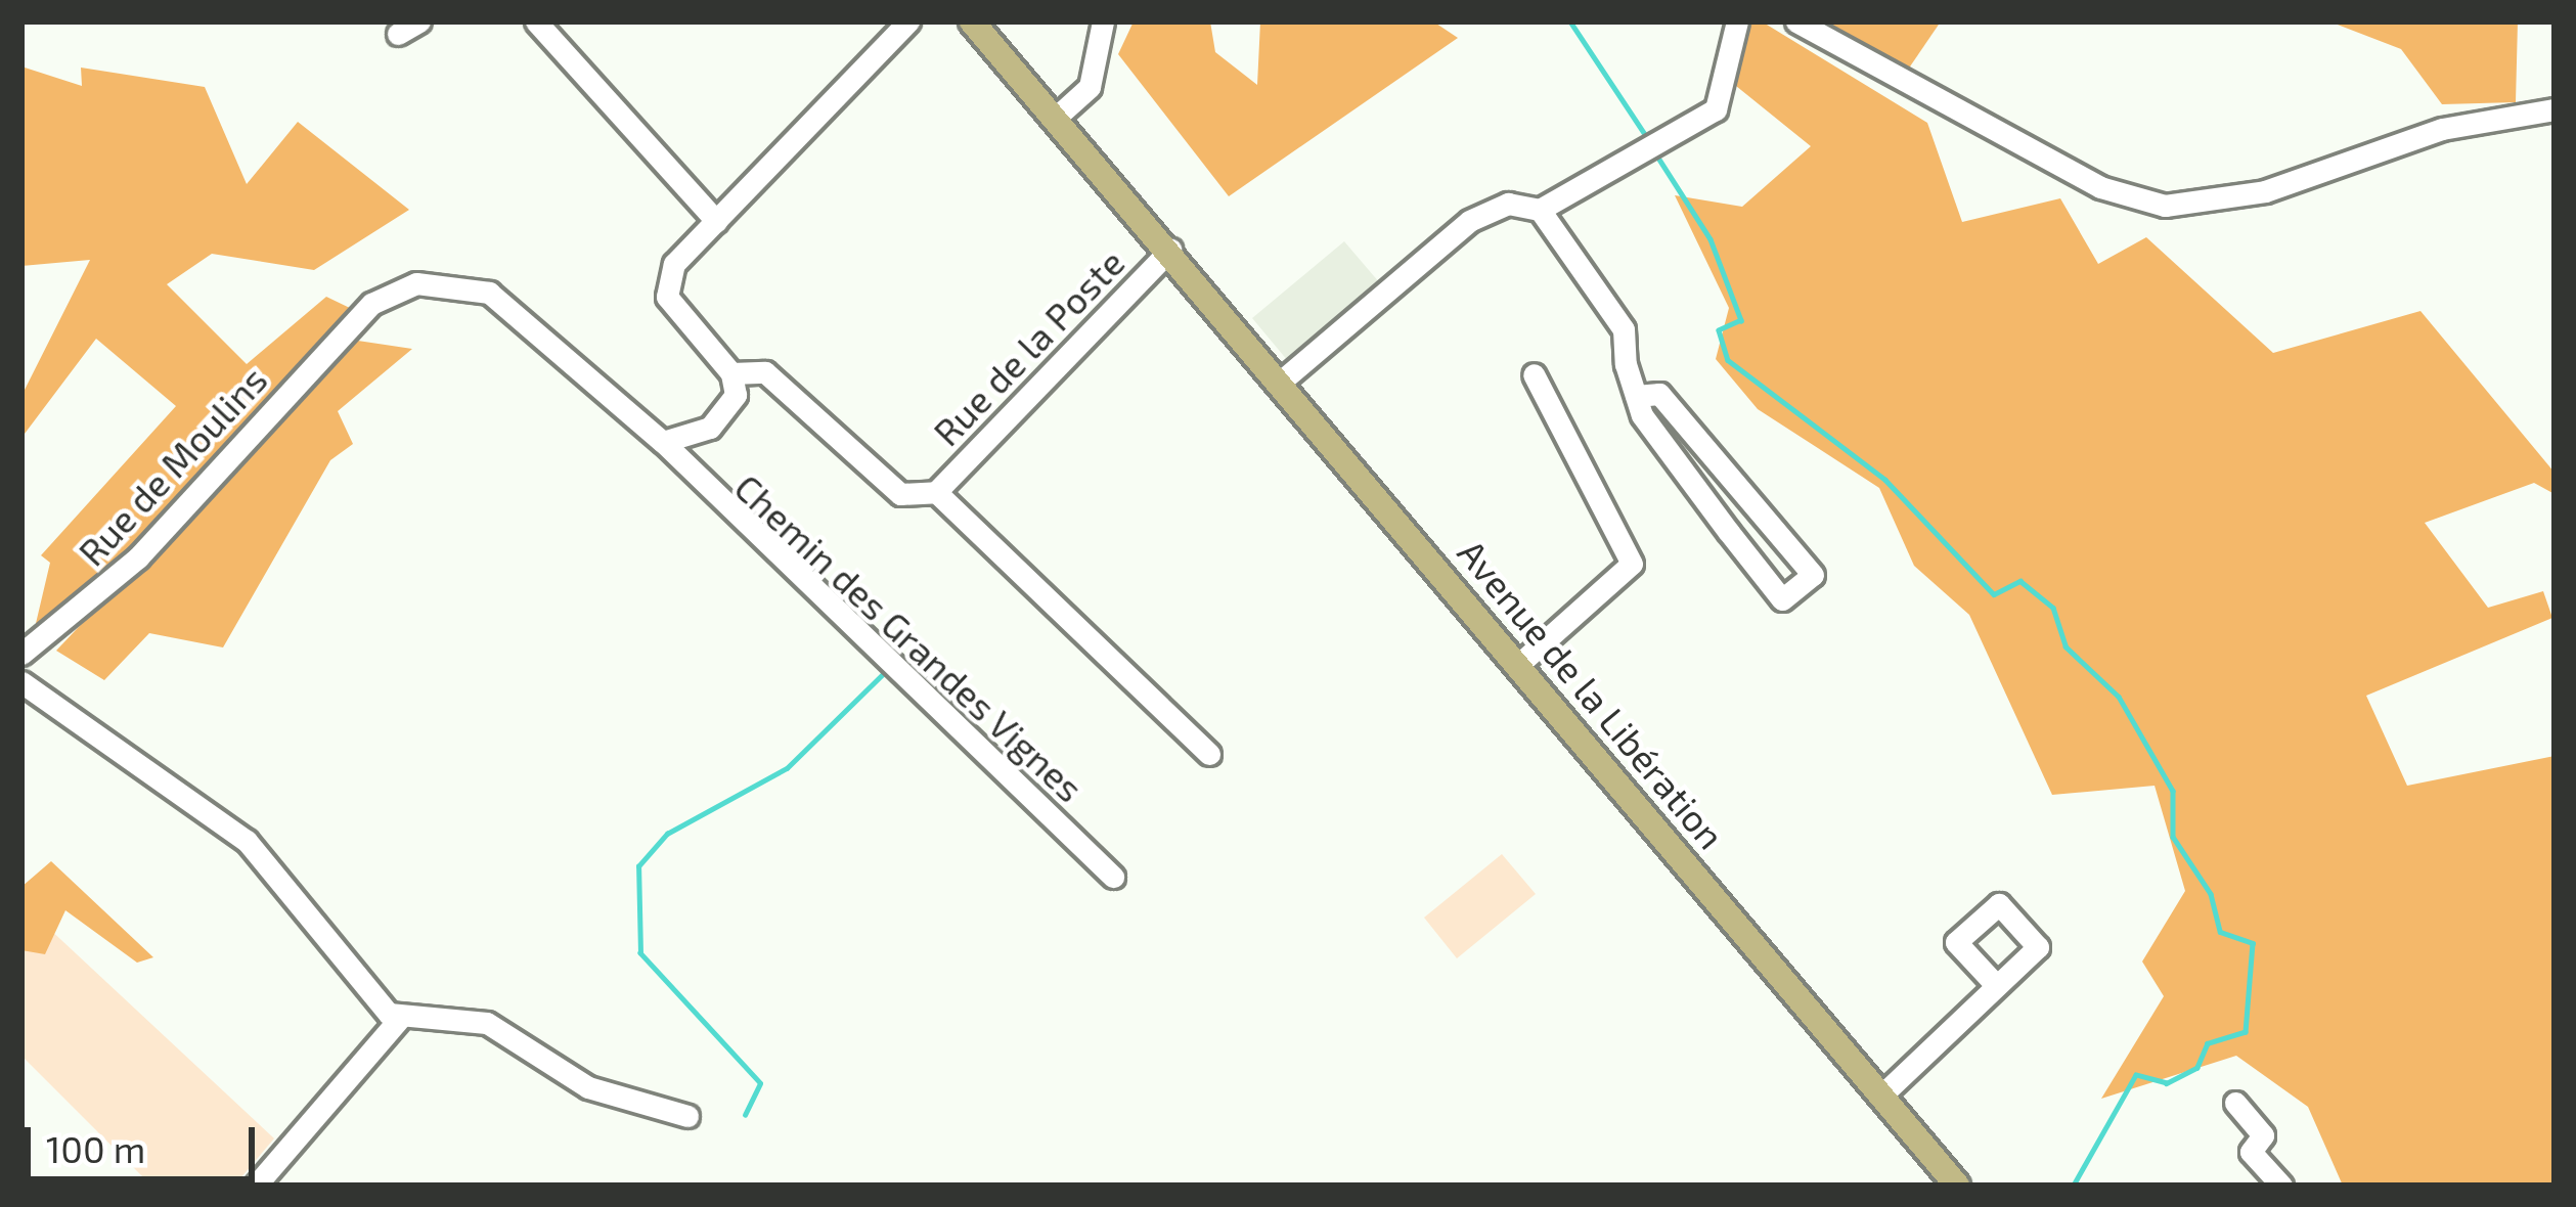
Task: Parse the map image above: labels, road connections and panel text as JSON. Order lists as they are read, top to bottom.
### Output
{
  "streets": {
    "main road": ["Avenue de la Libération"],
    "street": ["Rue de la Poste", "Rue de Moulins", "Chemin des Grandes Vignes"]
  },
  "crossings": [
    ["Rue de la Poste", "Avenue de la Libération"],
    ["Rue de Moulins", "Chemin des Grandes Vignes"]
  ],
  "scale_bar": "100 m"
}
